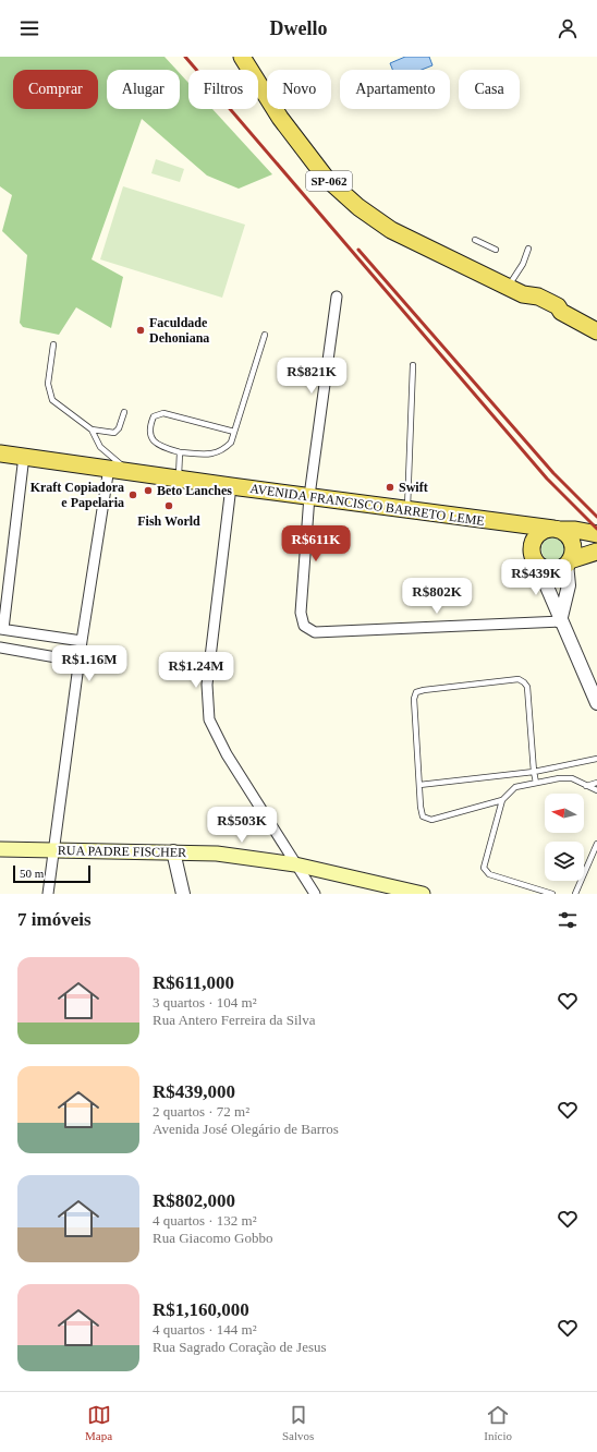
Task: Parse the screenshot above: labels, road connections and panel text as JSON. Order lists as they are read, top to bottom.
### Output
{
  "streets": {
    "main road": ["SP-062", "AVENIDA FRANCISCO BARRETO LEME", "RUA PADRE FISCHER"]
  },
  "places": [
    "Faculdade Dehoniana",
    "Swift",
    "Beto Lanches",
    "Kraft Copiadora e Papelaria",
    "Fish World"
  ],
  "scale_bar": "50 m",
  "north": "left",
  "page": {
    "header": "Dwello",
    "chip": [
      "Comprar",
      "Alugar",
      "Filtros",
      "Novo",
      "Apartamento",
      "Casa"
    ],
    "price": [
      "R$821K",
      "R$611K",
      "R$439K",
      "R$802K",
      "R$1.16M",
      "R$1.24M",
      "R$503K"
    ],
    "scale": "50 m",
    "heading": "7 imóveis",
    "list": [
      {
        "name": "R$611,000",
        "note": "3 quartos · 104 m² · Rua Antero Ferreira da Silva"
      },
      {
        "name": "R$439,000",
        "note": "2 quartos · 72 m² · Avenida José Olegário de Barros"
      },
      {
        "name": "R$802,000",
        "note": "4 quartos · 132 m² · Rua Giacomo Gobbo"
      },
      {
        "name": "R$1,160,000",
        "note": "4 quartos · 144 m² · Rua Sagrado Coração de Jesus"
      }
    ],
    "tabs": ["Mapa", "Salvos", "Início"]
  }
}
